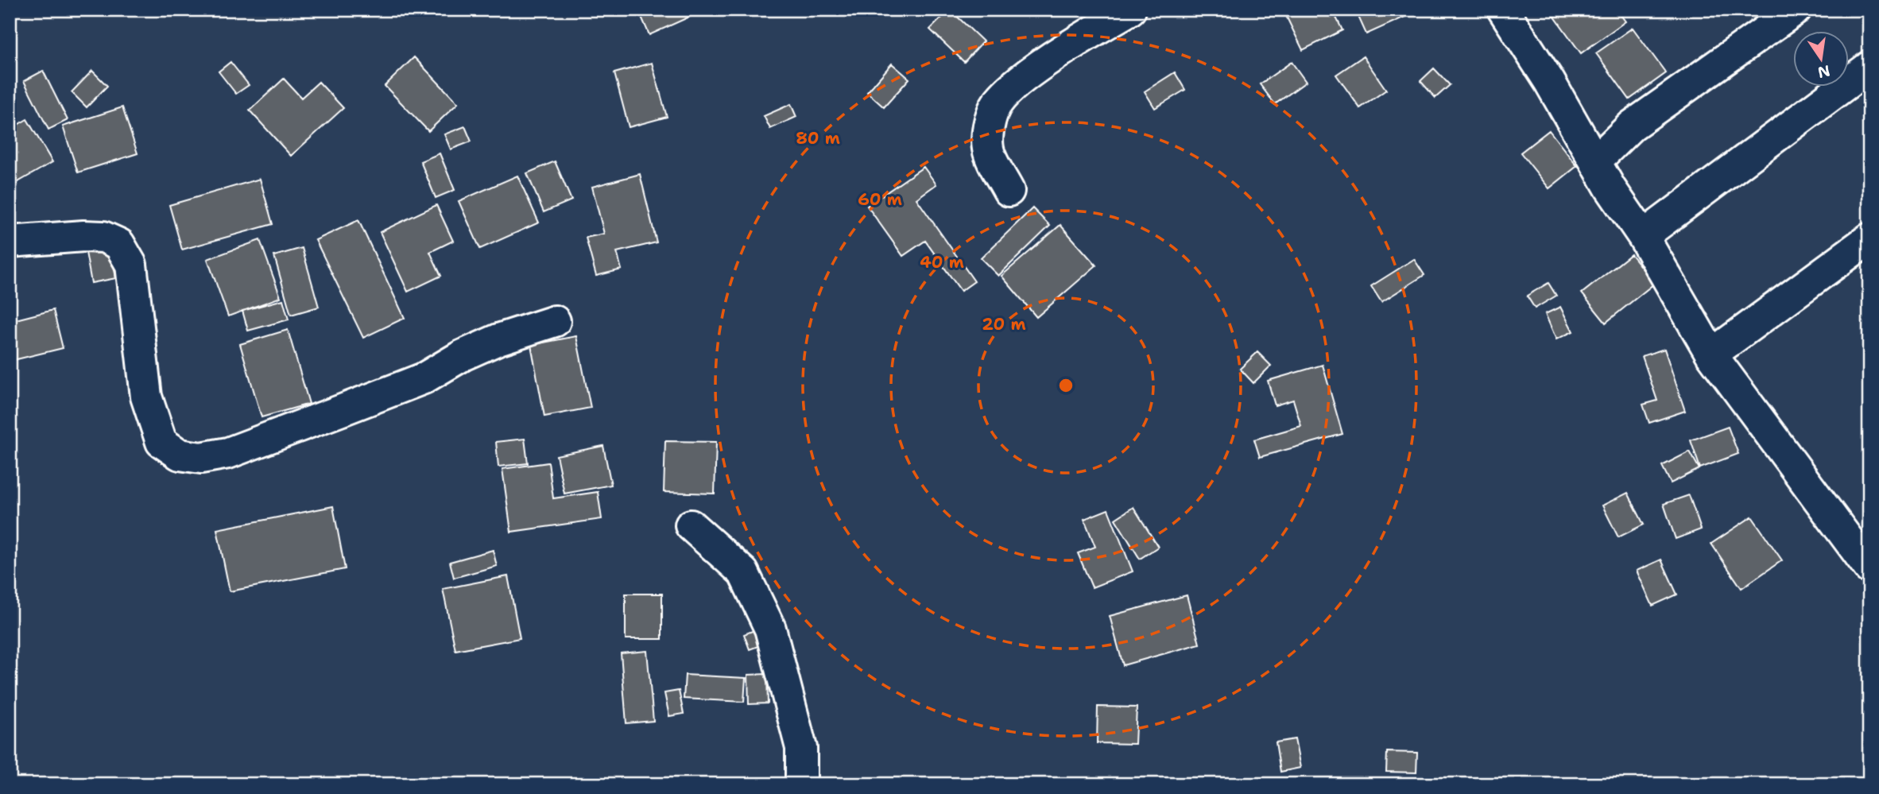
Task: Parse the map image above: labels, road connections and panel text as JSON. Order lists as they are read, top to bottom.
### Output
{
  "north": "bottom",
  "rings": [
    "80 m",
    "60 m",
    "40 m",
    "20 m"
  ]
}
